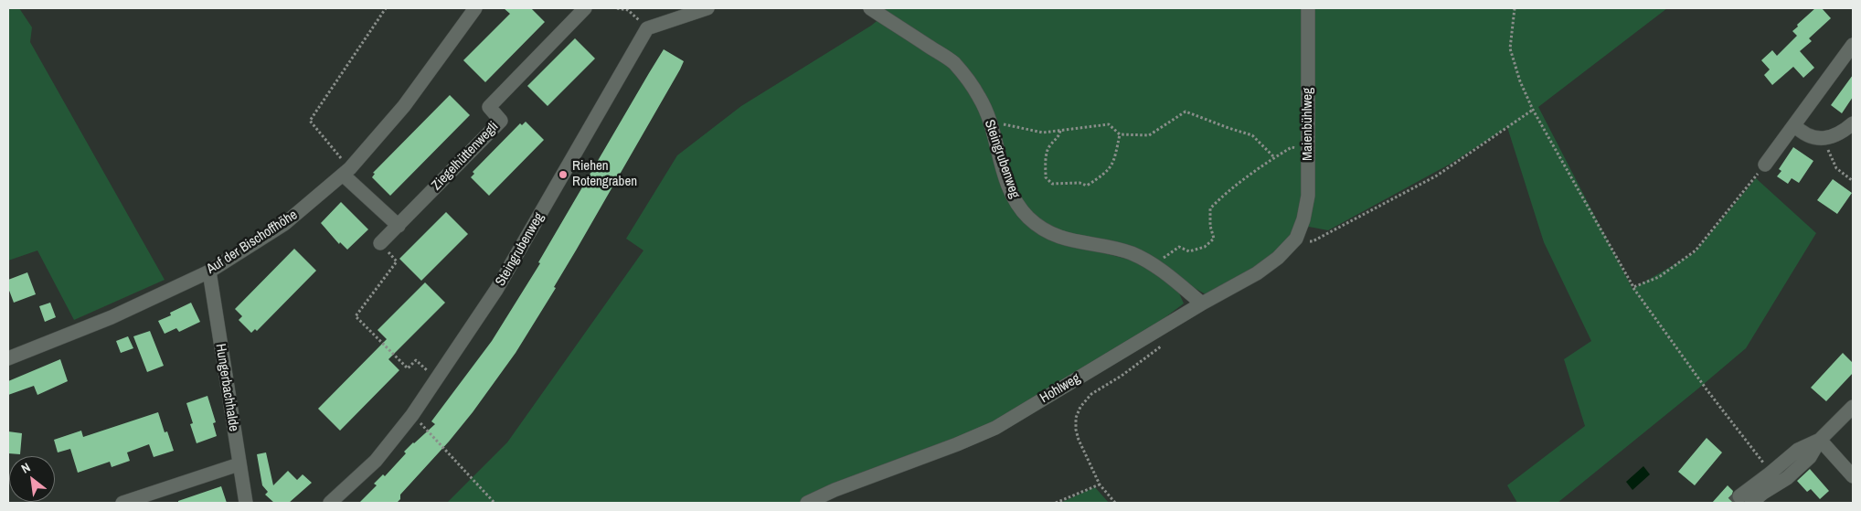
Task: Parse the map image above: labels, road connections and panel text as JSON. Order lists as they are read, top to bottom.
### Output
{
  "streets": {
    "street": [
      "Maienbühlweg",
      "Ziegelhüttenwegli",
      "Steingrubenweg",
      "Auf der Bischoffhöhe",
      "Hungerbachhalde",
      "Hohlweg"
    ]
  },
  "crossings": [
    ["Maienbühlweg", "Hohlweg"],
    ["Steingrubenweg", "Hohlweg"],
    ["Auf der Bischoffhöhe", "Hungerbachhalde"]
  ],
  "places": ["Riehen Rotengraben"],
  "north": "top left"
}
